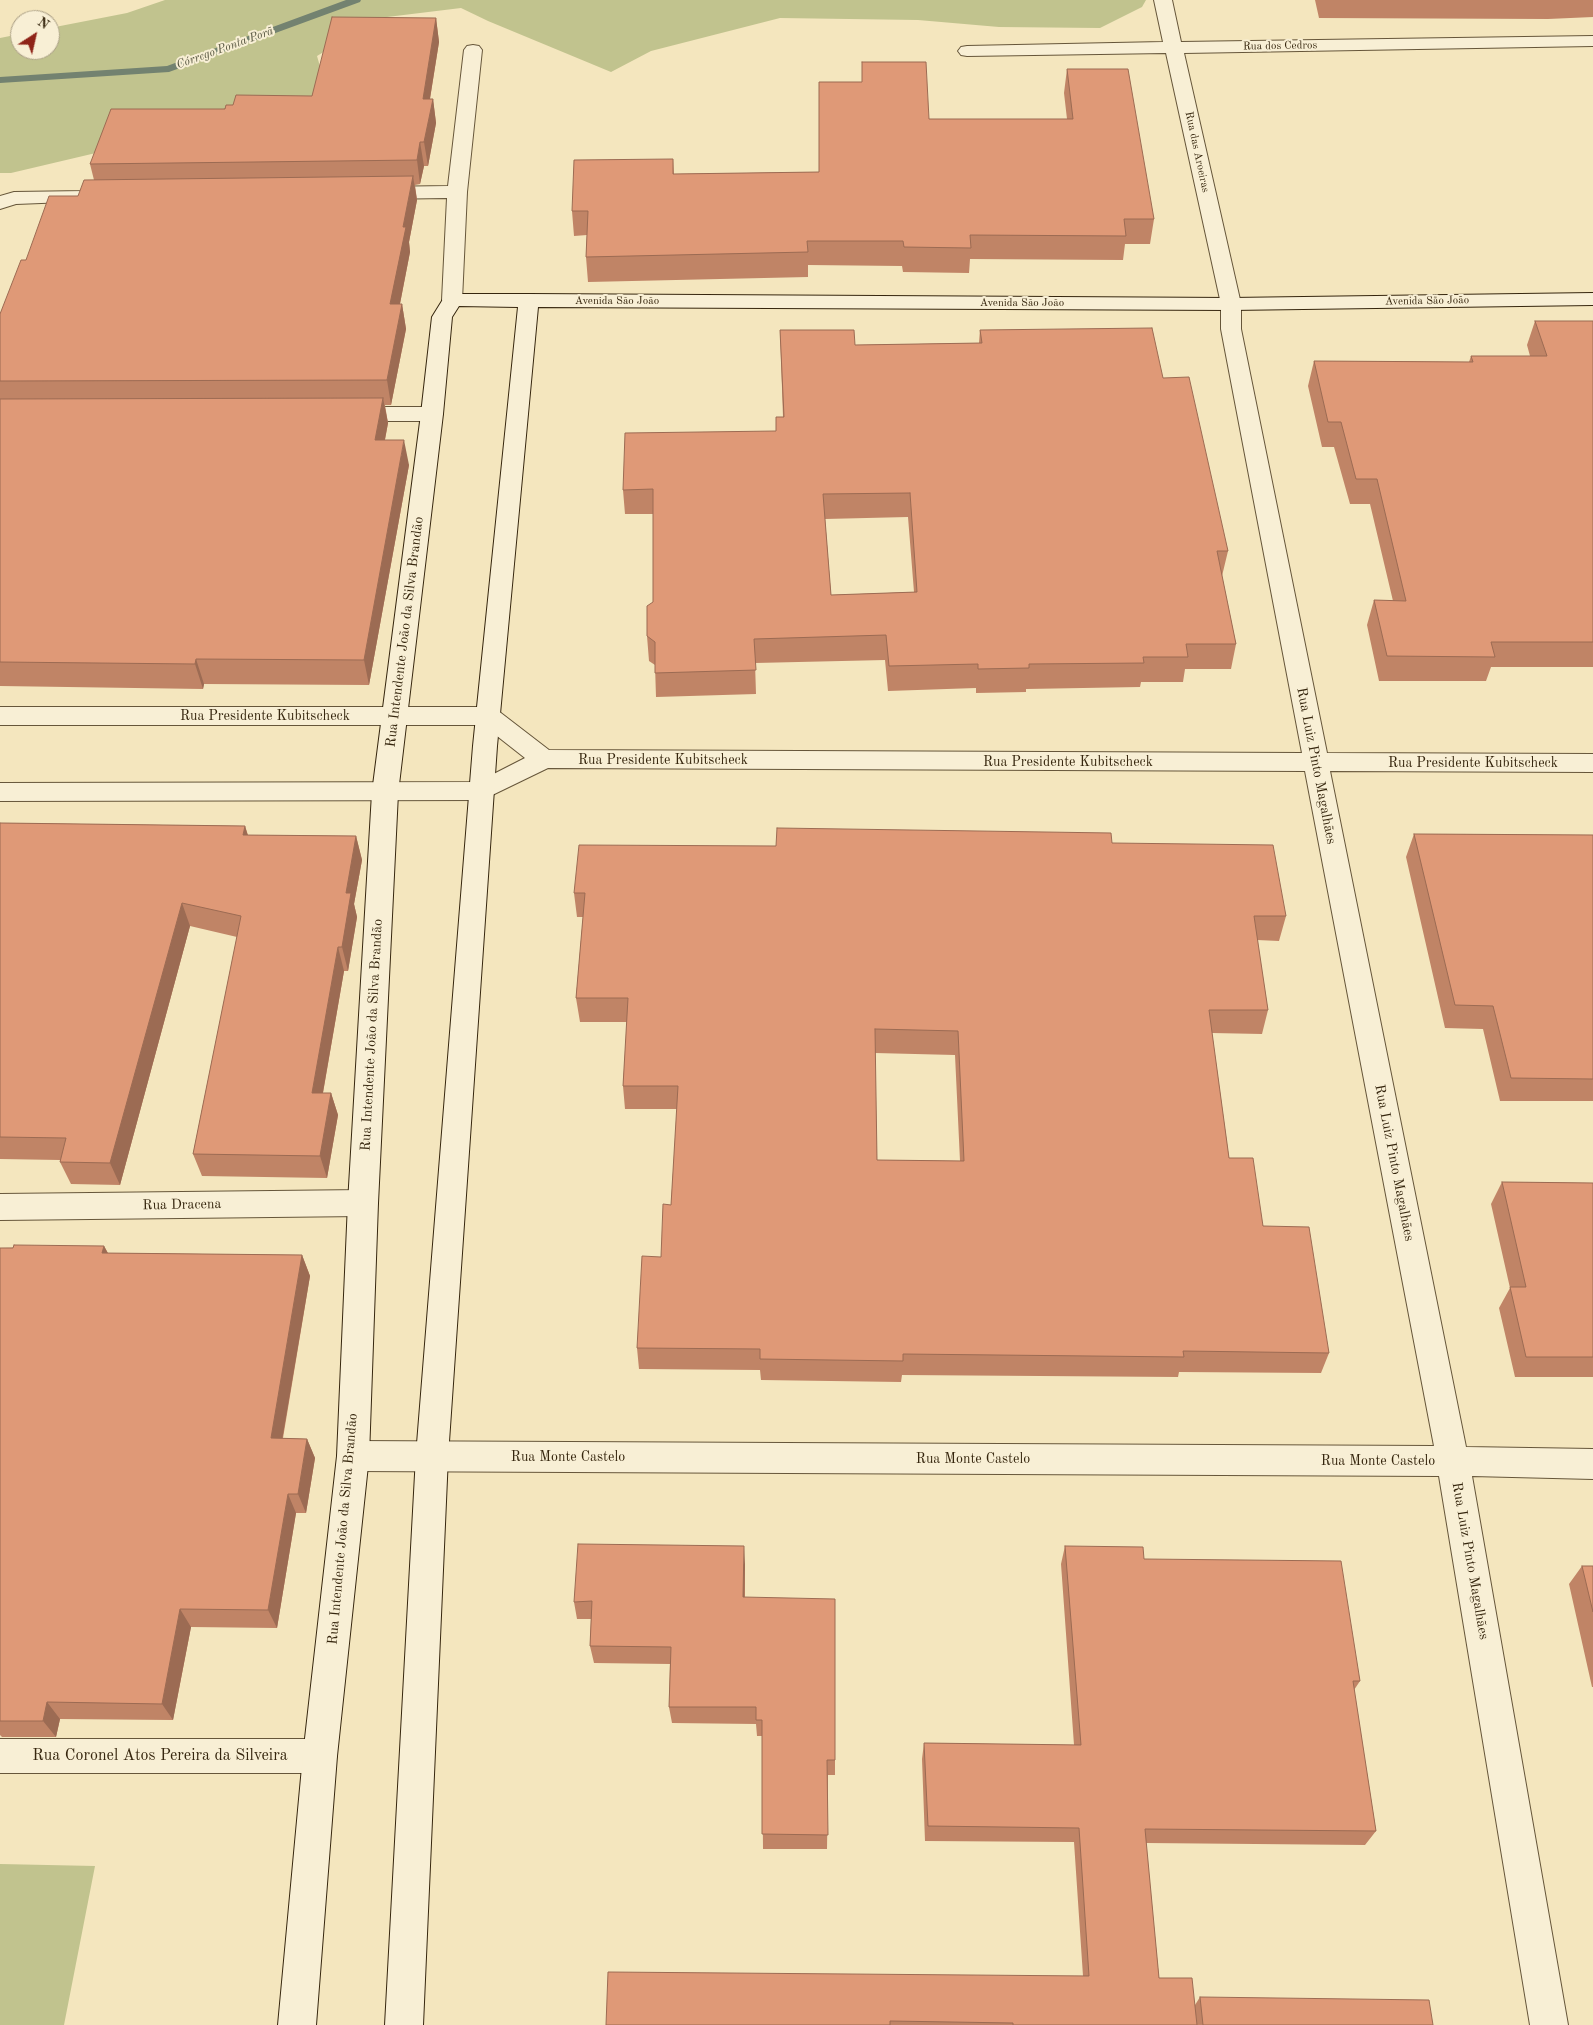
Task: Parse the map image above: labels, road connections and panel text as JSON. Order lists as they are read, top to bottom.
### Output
{
  "streets": {
    "street": [
      "Rua dos Cedros",
      "Rua das Aroeiras",
      "Avenida São João",
      "Rua Intendente João da Silva Brandão",
      "Rua Presidente Kubitscheck",
      "Rua Luiz Pinto Magalhães",
      "Rua Dracena",
      "Rua Monte Castelo",
      "Rua Coronel Atos Pereira da Silveira"
    ]
  },
  "crossings": [
    ["Rua dos Cedros", "Rua das Aroeiras"],
    ["Rua das Aroeiras", "Avenida São João"],
    ["Rua das Aroeiras", "Rua Luiz Pinto Magalhães"],
    ["Avenida São João", "Rua Intendente João da Silva Brandão"],
    ["Avenida São João", "Rua Luiz Pinto Magalhães"],
    ["Rua Intendente João da Silva Brandão", "Rua Presidente Kubitscheck"],
    ["Rua Intendente João da Silva Brandão", "Rua Dracena"],
    ["Rua Intendente João da Silva Brandão", "Rua Monte Castelo"],
    ["Rua Intendente João da Silva Brandão", "Rua Coronel Atos Pereira da Silveira"],
    ["Rua Presidente Kubitscheck", "Rua Luiz Pinto Magalhães"],
    ["Rua Luiz Pinto Magalhães", "Rua Monte Castelo"]
  ],
  "water": ["Córrego Ponta Porã"],
  "north": "top right"
}
